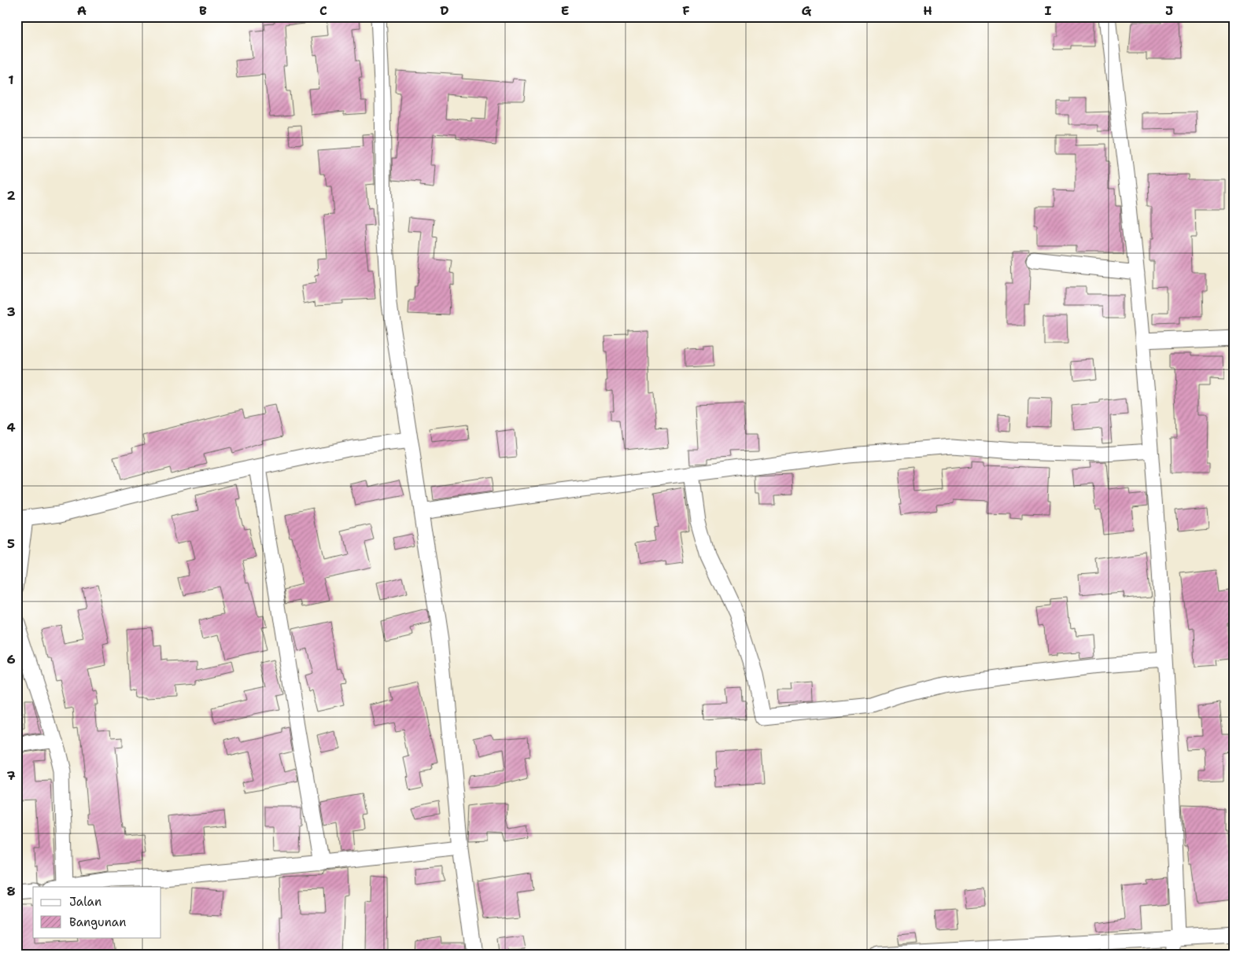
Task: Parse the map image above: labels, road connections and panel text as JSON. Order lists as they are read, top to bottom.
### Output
{
  "legend": ["Jalan", "Bangunan"],
  "grid": {
    "columns": [
      "A",
      "B",
      "C",
      "D",
      "E",
      "F",
      "G",
      "H",
      "I",
      "J"
    ],
    "rows": [
      "1",
      "2",
      "3",
      "4",
      "5",
      "6",
      "7",
      "8"
    ]
  }
}
